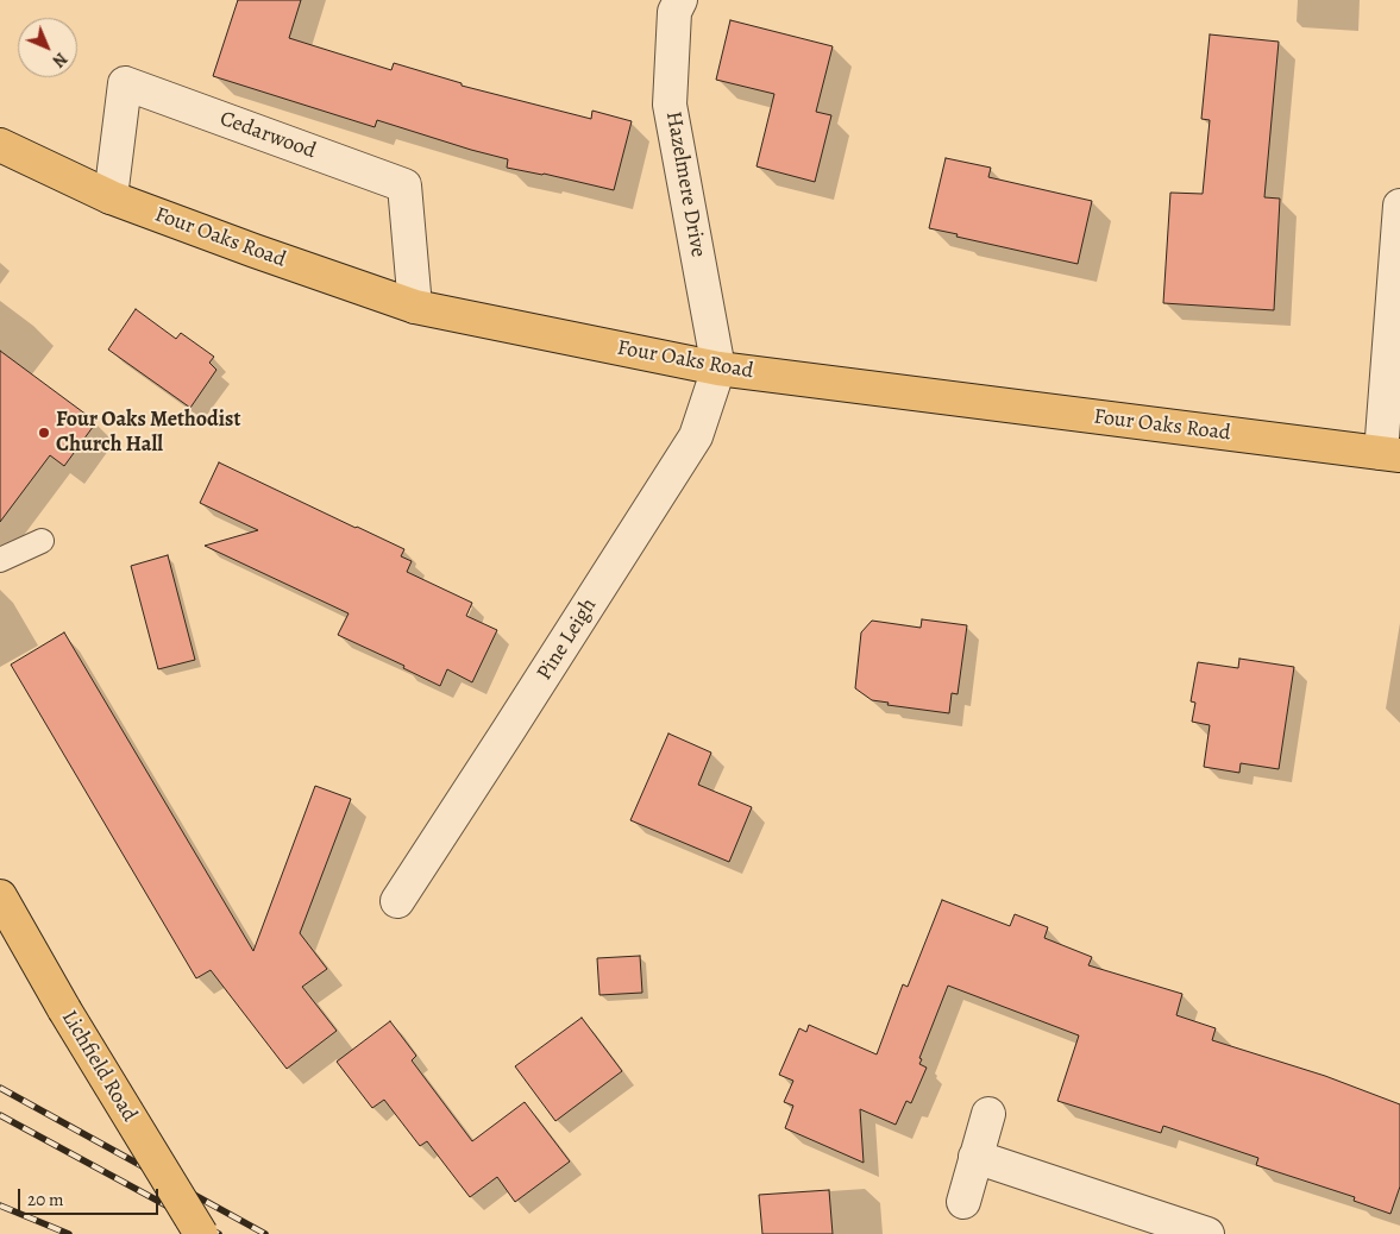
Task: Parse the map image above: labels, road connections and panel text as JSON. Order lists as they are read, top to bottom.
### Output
{
  "streets": {
    "main road": ["Four Oaks Road", "Lichfield Road"],
    "street": ["Cedarwood", "Hazelmere Drive", "Pine Leigh"]
  },
  "crossings": [
    ["Cedarwood", "Four Oaks Road"],
    ["Hazelmere Drive", "Four Oaks Road"],
    ["Hazelmere Drive", "Pine Leigh"],
    ["Four Oaks Road", "Pine Leigh"]
  ],
  "places": ["Four Oaks Methodist Church Hall"],
  "scale_bar": "20 m",
  "north": "bottom right"
}
